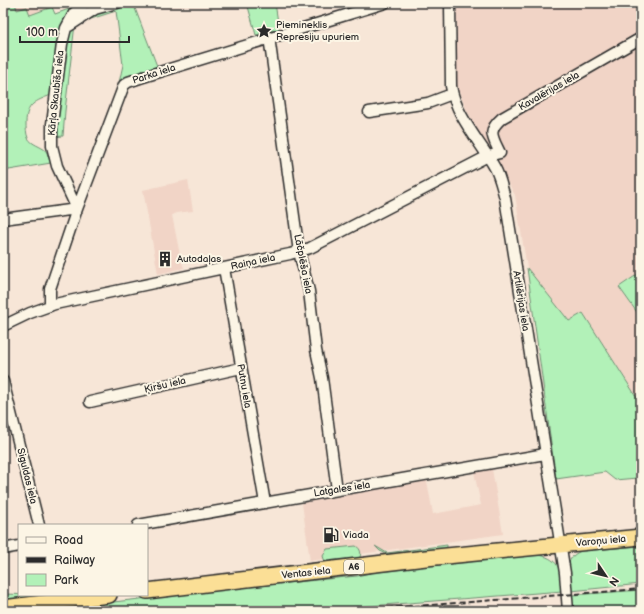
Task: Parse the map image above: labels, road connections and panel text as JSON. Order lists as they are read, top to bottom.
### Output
{
  "streets": {
    "highway": ["Varoņu iela", "A6", "Ventas iela"],
    "street": [
      "Parka iela",
      "Kavalērijas iela",
      "Kārļa Skaubīša iela",
      "Raiņa iela",
      "Lāčplēša iela",
      "Artilērijas iela",
      "Ķiršu iela",
      "Putnu iela",
      "Siguldas iela",
      "Latgales iela"
    ]
  },
  "crossings": [
    ["Parka iela", "Kārļa Skaubīša iela"],
    ["Parka iela", "Raiņa iela"],
    ["Parka iela", "Lāčplēša iela"],
    ["Kavalērijas iela", "Raiņa iela"],
    ["Kavalērijas iela", "Artilērijas iela"],
    ["Raiņa iela", "Lāčplēša iela"],
    ["Raiņa iela", "Artilērijas iela"],
    ["Raiņa iela", "Putnu iela"],
    ["Lāčplēša iela", "Latgales iela"],
    ["Artilērijas iela", "Latgales iela"],
    ["Artilērijas iela", "Varoņu iela"],
    ["Artilērijas iela", "Ventas iela"],
    ["Ķiršu iela", "Putnu iela"],
    ["Putnu iela", "Latgales iela"],
    ["Varoņu iela", "Ventas iela"]
  ],
  "places": {
    "place": ["Piemineklis Represiju upuriem"],
    "building": ["Autodaļas"],
    "fuel station": ["Viada"]
  },
  "legend": ["Road", "Railway", "Park"],
  "scale_bar": "100 m",
  "north": "bottom right"
}
